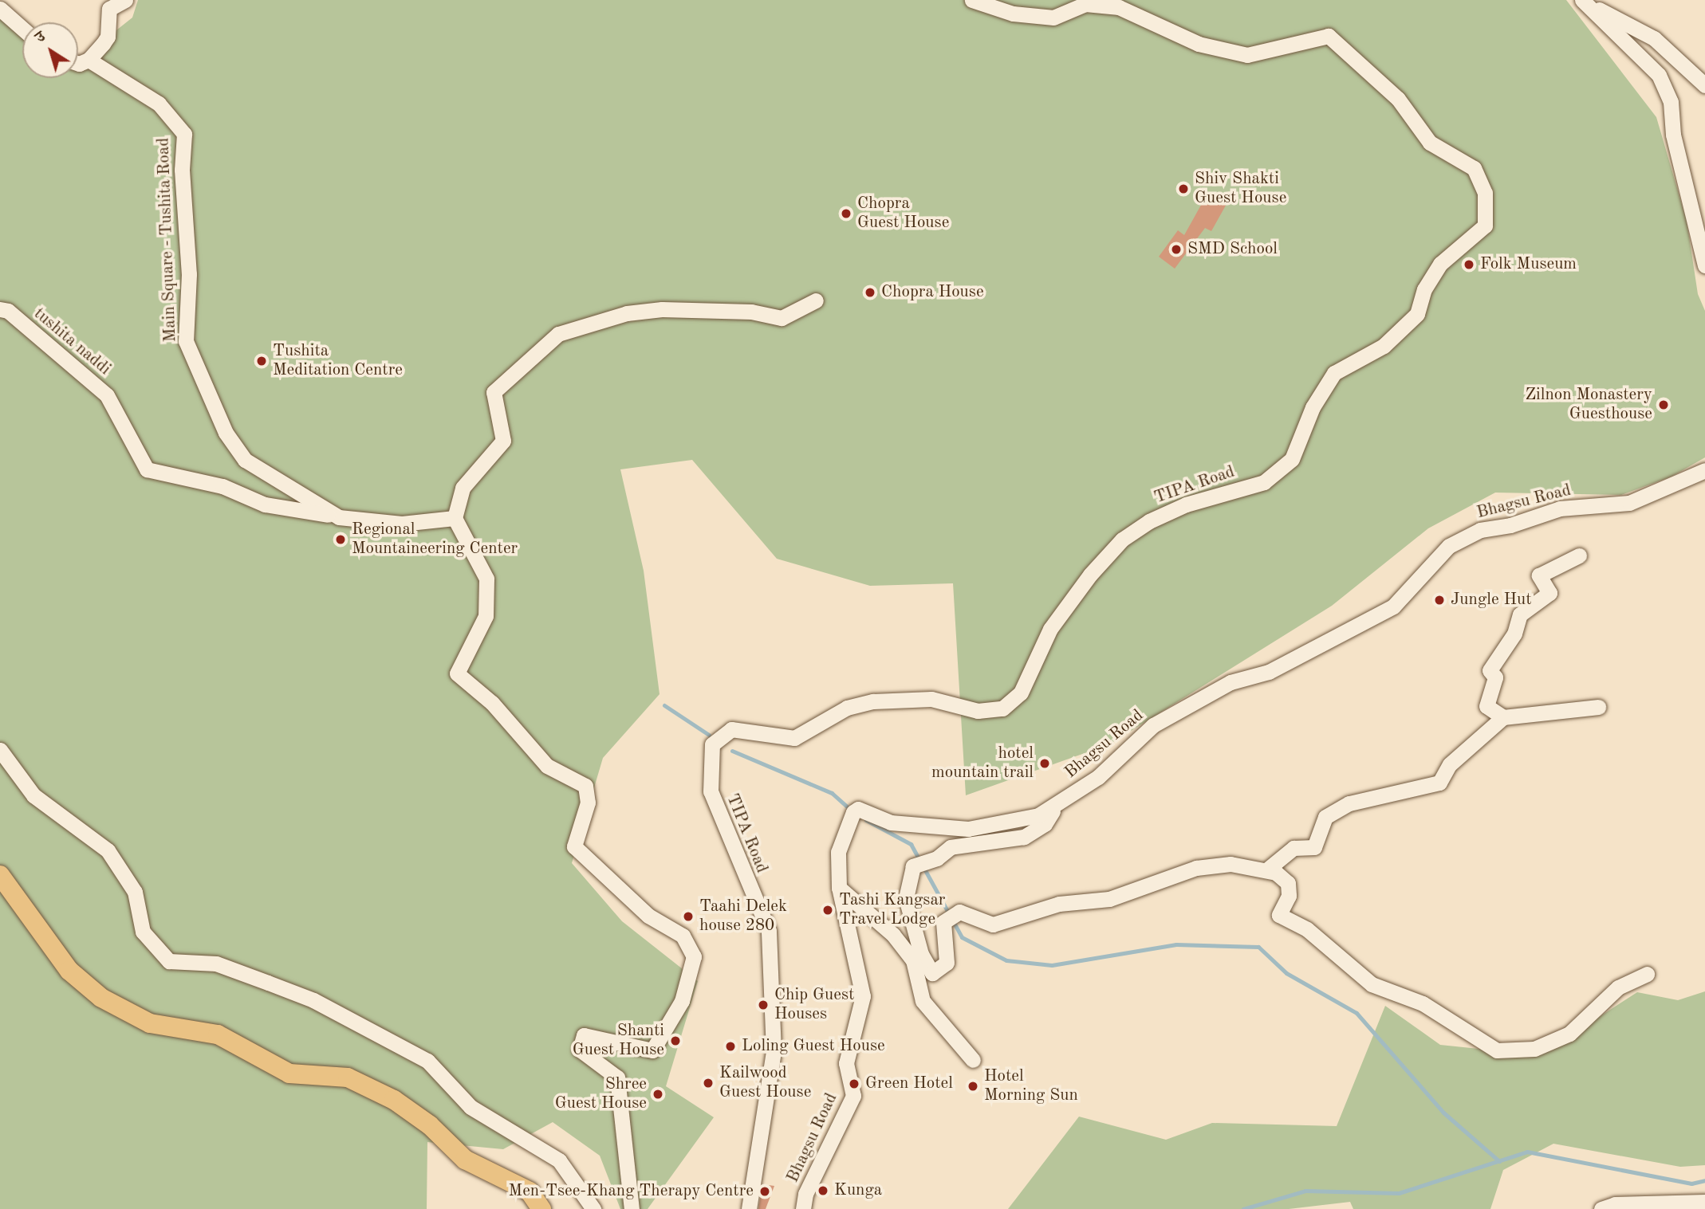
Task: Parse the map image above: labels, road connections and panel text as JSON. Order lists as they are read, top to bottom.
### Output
{
  "streets": {
    "street": [
      "Main Square - Tushita Road",
      "tushita naddi",
      "TIPA Road",
      "Bhagsu Road"
    ]
  },
  "crossings": [
    ["Main Square - Tushita Road", "tushita naddi"]
  ],
  "places": [
    "Shiv Shakti Guest House",
    "Chopra Guest House",
    "SMD School",
    "Folk Museum",
    "Chopra House",
    "Tushita Meditation Centre",
    "Zilnon Monastery Guesthouse",
    "Regional Mountaineering Center",
    "Jungle Hut",
    "hotel mountain trail",
    "Tashi Kangsar Travel Lodge",
    "Taahi Delek house 280",
    "Chip Guest Houses",
    "Shanti Guest House",
    "Loling Guest House",
    "Kailwood Guest House",
    "Green Hotel",
    "Hotel Morning Sun",
    "Shree Guest House",
    "Kunga",
    "Men-Tsee-Khang Therapy Centre"
  ],
  "north": "top left"
}
